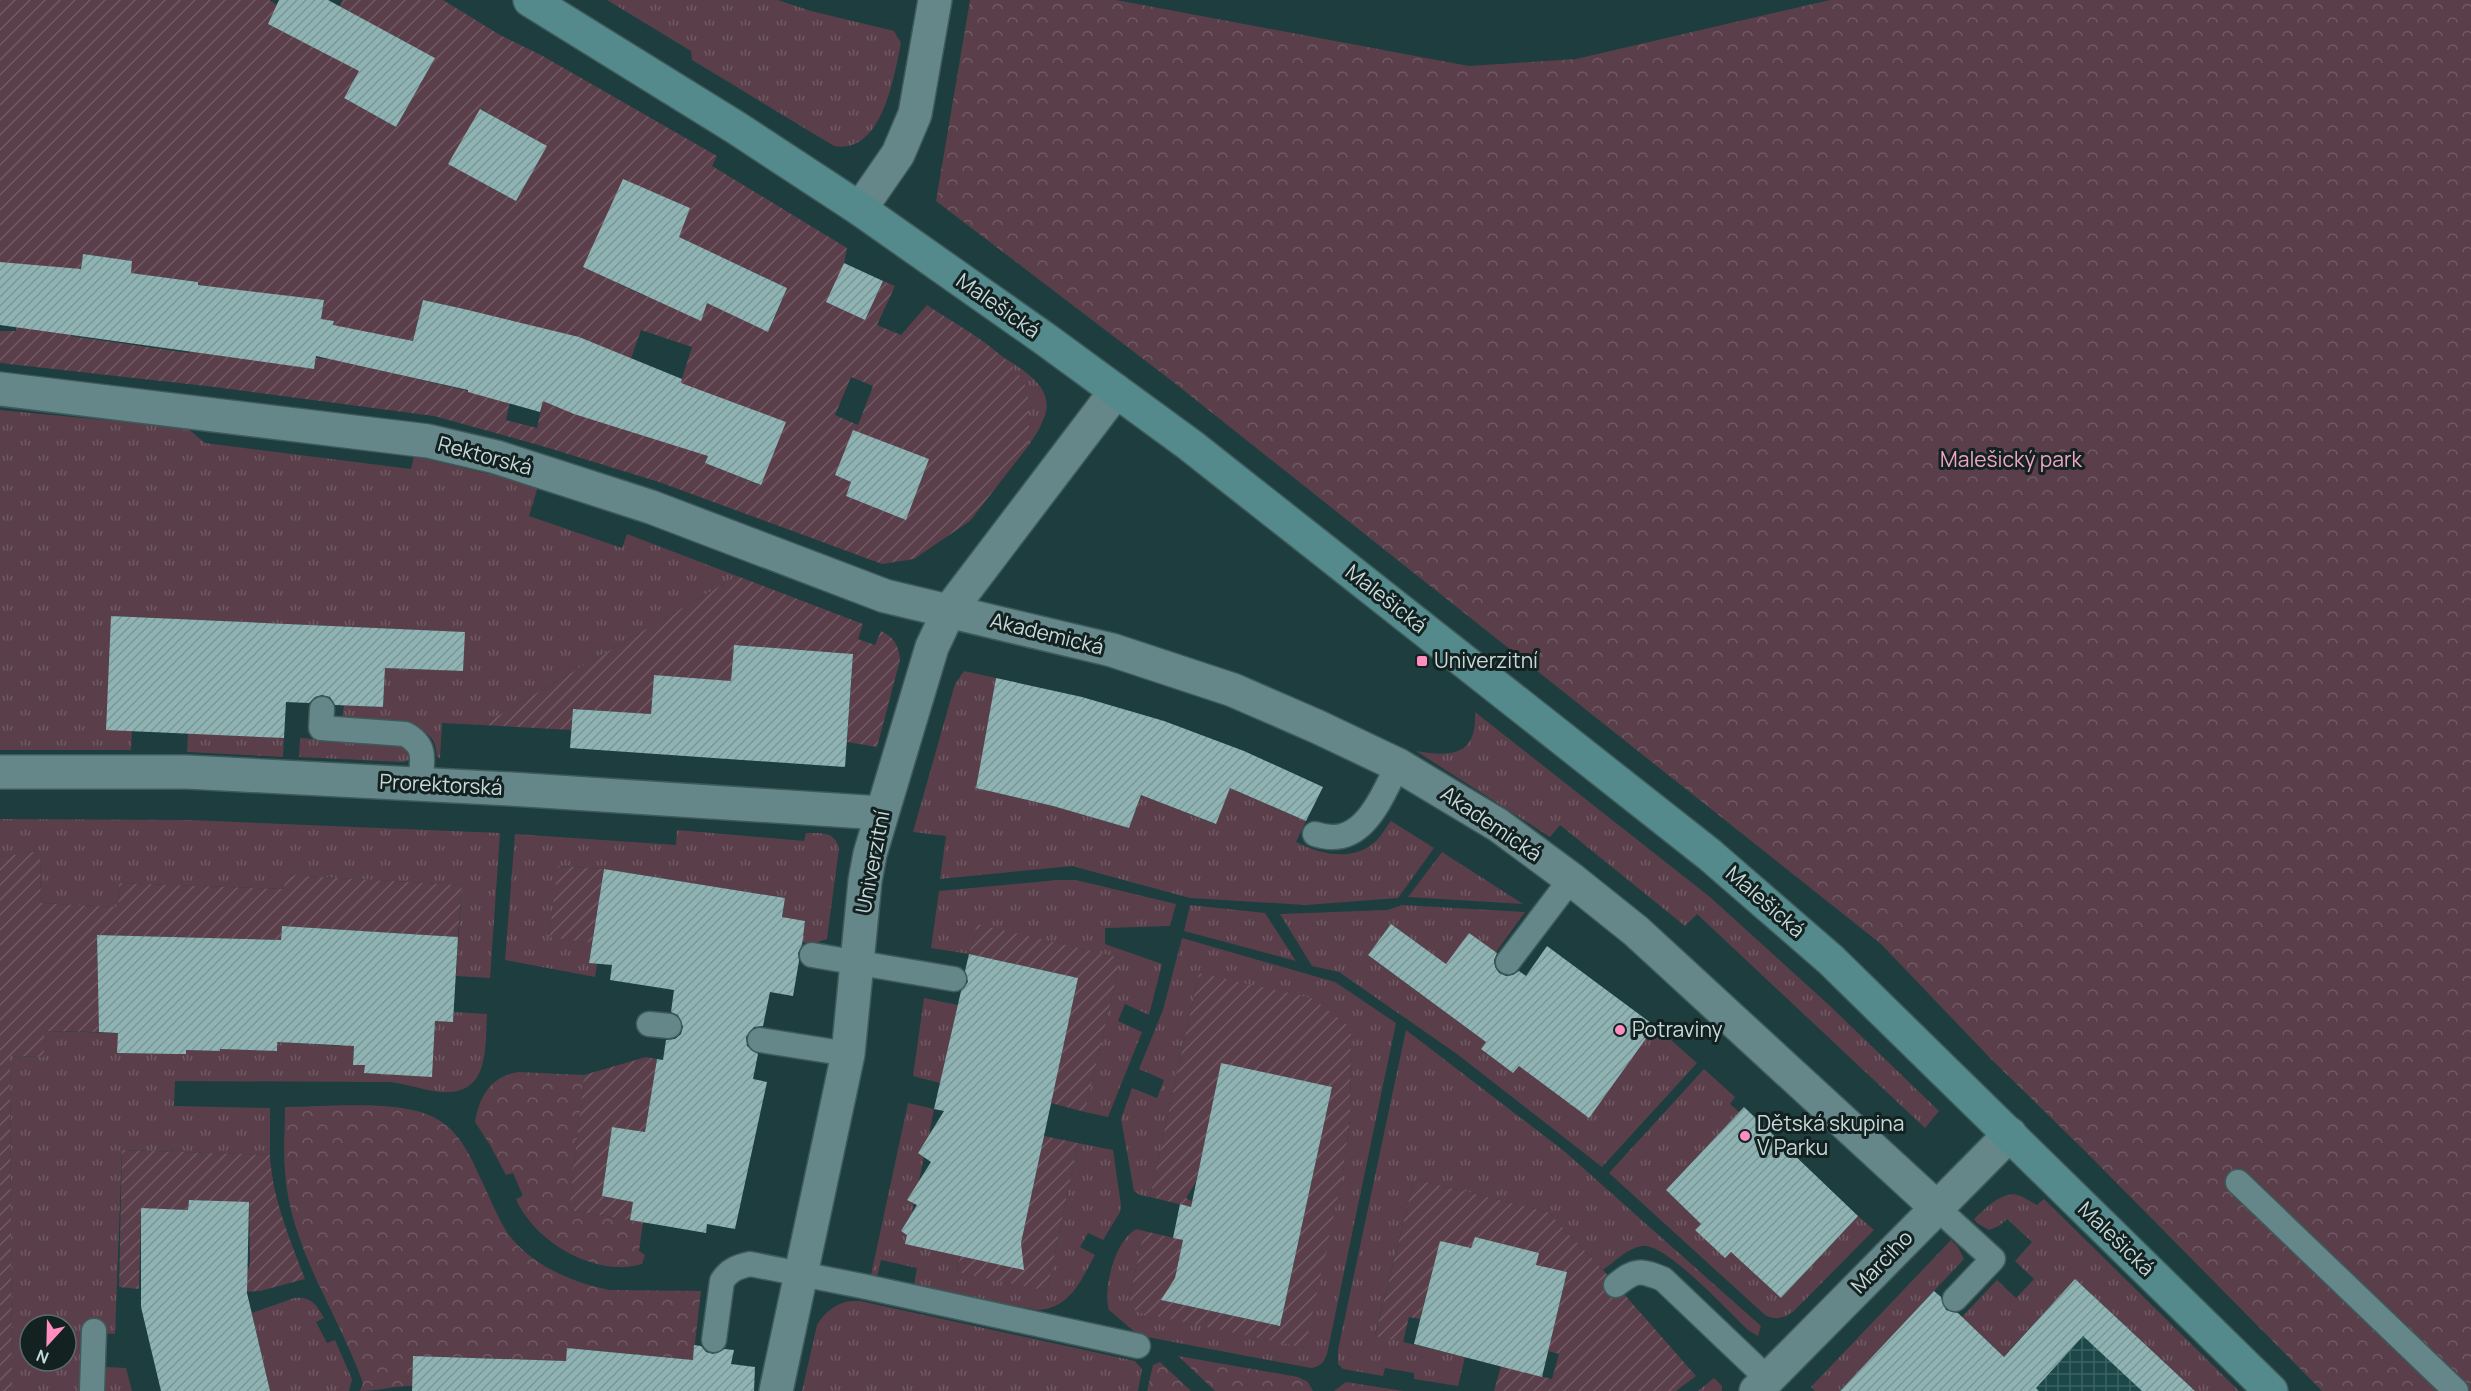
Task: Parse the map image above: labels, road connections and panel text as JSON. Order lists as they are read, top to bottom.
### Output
{
  "streets": {
    "street": [
      "Malešická",
      "Rektorská",
      "Akademická",
      "Prorektorská",
      "Univerzitní",
      "Marciho"
    ]
  },
  "crossings": [
    ["Malešická", "Univerzitní"],
    ["Malešická", "Marciho"],
    ["Rektorská", "Akademická"],
    ["Rektorská", "Univerzitní"],
    ["Akademická", "Univerzitní"],
    ["Akademická", "Marciho"],
    ["Prorektorská", "Univerzitní"]
  ],
  "parks": ["Malešický park"],
  "places": {
    "transit": ["Univerzitní"],
    "other": ["Potraviny", "Dětská skupina V Parku"]
  },
  "north": "bottom"
}
